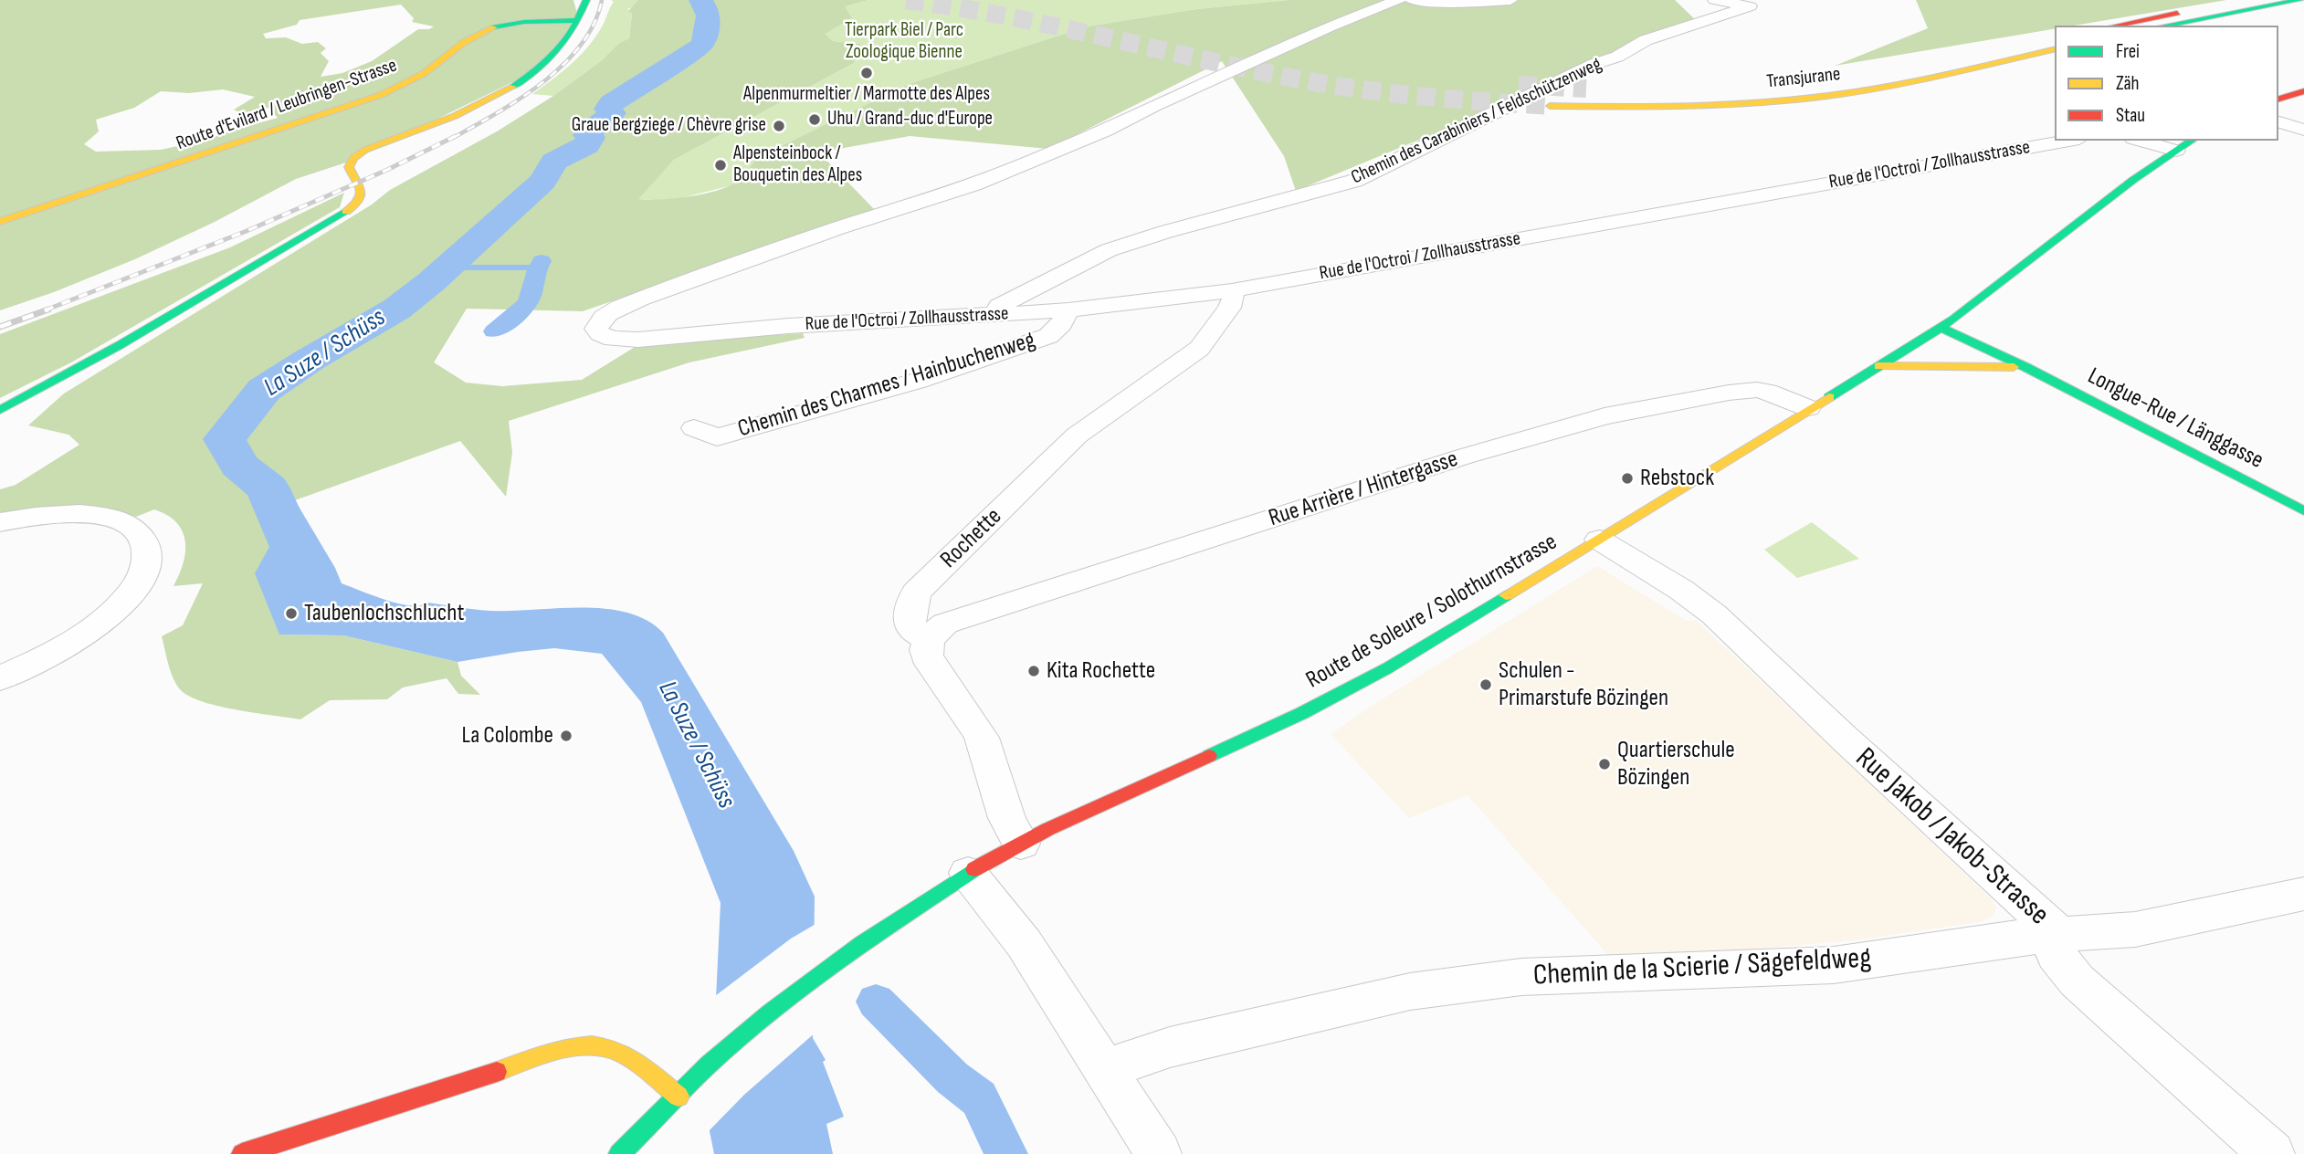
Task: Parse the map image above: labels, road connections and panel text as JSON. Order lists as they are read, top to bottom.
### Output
{
  "streets": {
    "main road": [
      "Transjurane",
      "Route d'Evilard / Leubringen-Strasse",
      "Longue-Rue / Länggasse",
      "Route de Soleure / Solothurnstrasse"
    ],
    "street": [
      "Chemin des Carabiniers / Feldschützenweg",
      "Rue de l'Octroi / Zollhausstrasse",
      "Chemin des Charmes / Hainbuchenweg",
      "Rue Arrière / Hintergasse",
      "Rochette",
      "Rue Jakob / Jakob-Strasse",
      "Chemin de la Scierie / Sägefeldweg"
    ]
  },
  "crossings": [
    ["Chemin des Carabiniers / Feldschützenweg", "Rue de l'Octroi / Zollhausstrasse"],
    ["Rue de l'Octroi / Zollhausstrasse", "Chemin des Charmes / Hainbuchenweg"],
    ["Rue de l'Octroi / Zollhausstrasse", "Rochette"],
    ["Longue-Rue / Länggasse", "Route de Soleure / Solothurnstrasse"],
    ["Rue Arrière / Hintergasse", "Rochette"],
    ["Rue Arrière / Hintergasse", "Route de Soleure / Solothurnstrasse"],
    ["Route de Soleure / Solothurnstrasse", "Rue Jakob / Jakob-Strasse"],
    ["Rue Jakob / Jakob-Strasse", "Chemin de la Scierie / Sägefeldweg"]
  ],
  "water": ["La Suze / Schüss"],
  "parks": ["Tierpark Biel / Parc Zoologique Bienne"],
  "places": [
    "Alpenmurmeltier / Marmotte des Alpes",
    "Uhu / Grand-duc d'Europe",
    "Graue Bergziege / Chèvre grise",
    "Alpensteinbock / Bouquetin des Alpes",
    "Rebstock",
    "Taubenlochschlucht",
    "Kita Rochette",
    "Schulen - Primarstufe Bözingen",
    "La Colombe",
    "Quartierschule Bözingen"
  ],
  "legend": ["Frei", "Zäh", "Stau"]
}
